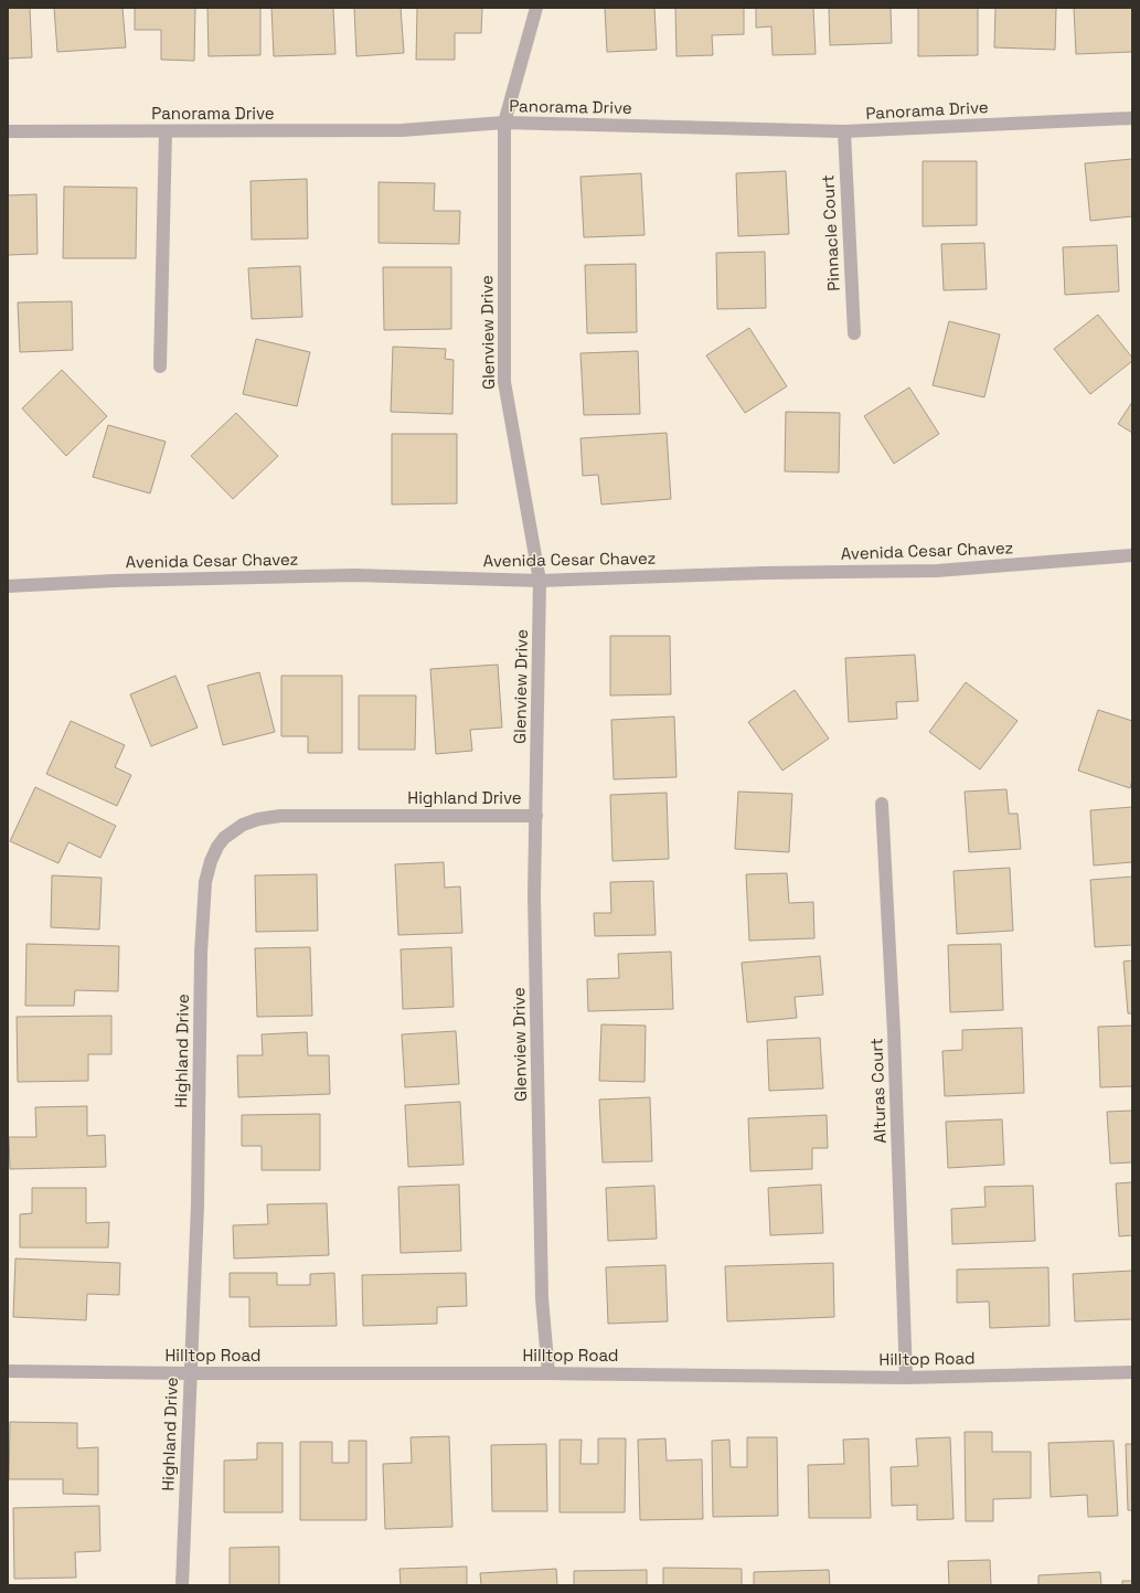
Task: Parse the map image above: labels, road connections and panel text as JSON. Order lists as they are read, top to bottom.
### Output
{
  "streets": {
    "street": [
      "Panorama Drive",
      "Pinnacle Court",
      "Glenview Drive",
      "Avenida Cesar Chavez",
      "Highland Drive",
      "Alturas Court",
      "Hilltop Road"
    ]
  },
  "crossings": [
    ["Panorama Drive", "Pinnacle Court"],
    ["Panorama Drive", "Glenview Drive"],
    ["Glenview Drive", "Avenida Cesar Chavez"],
    ["Glenview Drive", "Highland Drive"],
    ["Glenview Drive", "Hilltop Road"],
    ["Highland Drive", "Hilltop Road"],
    ["Alturas Court", "Hilltop Road"]
  ]
}
